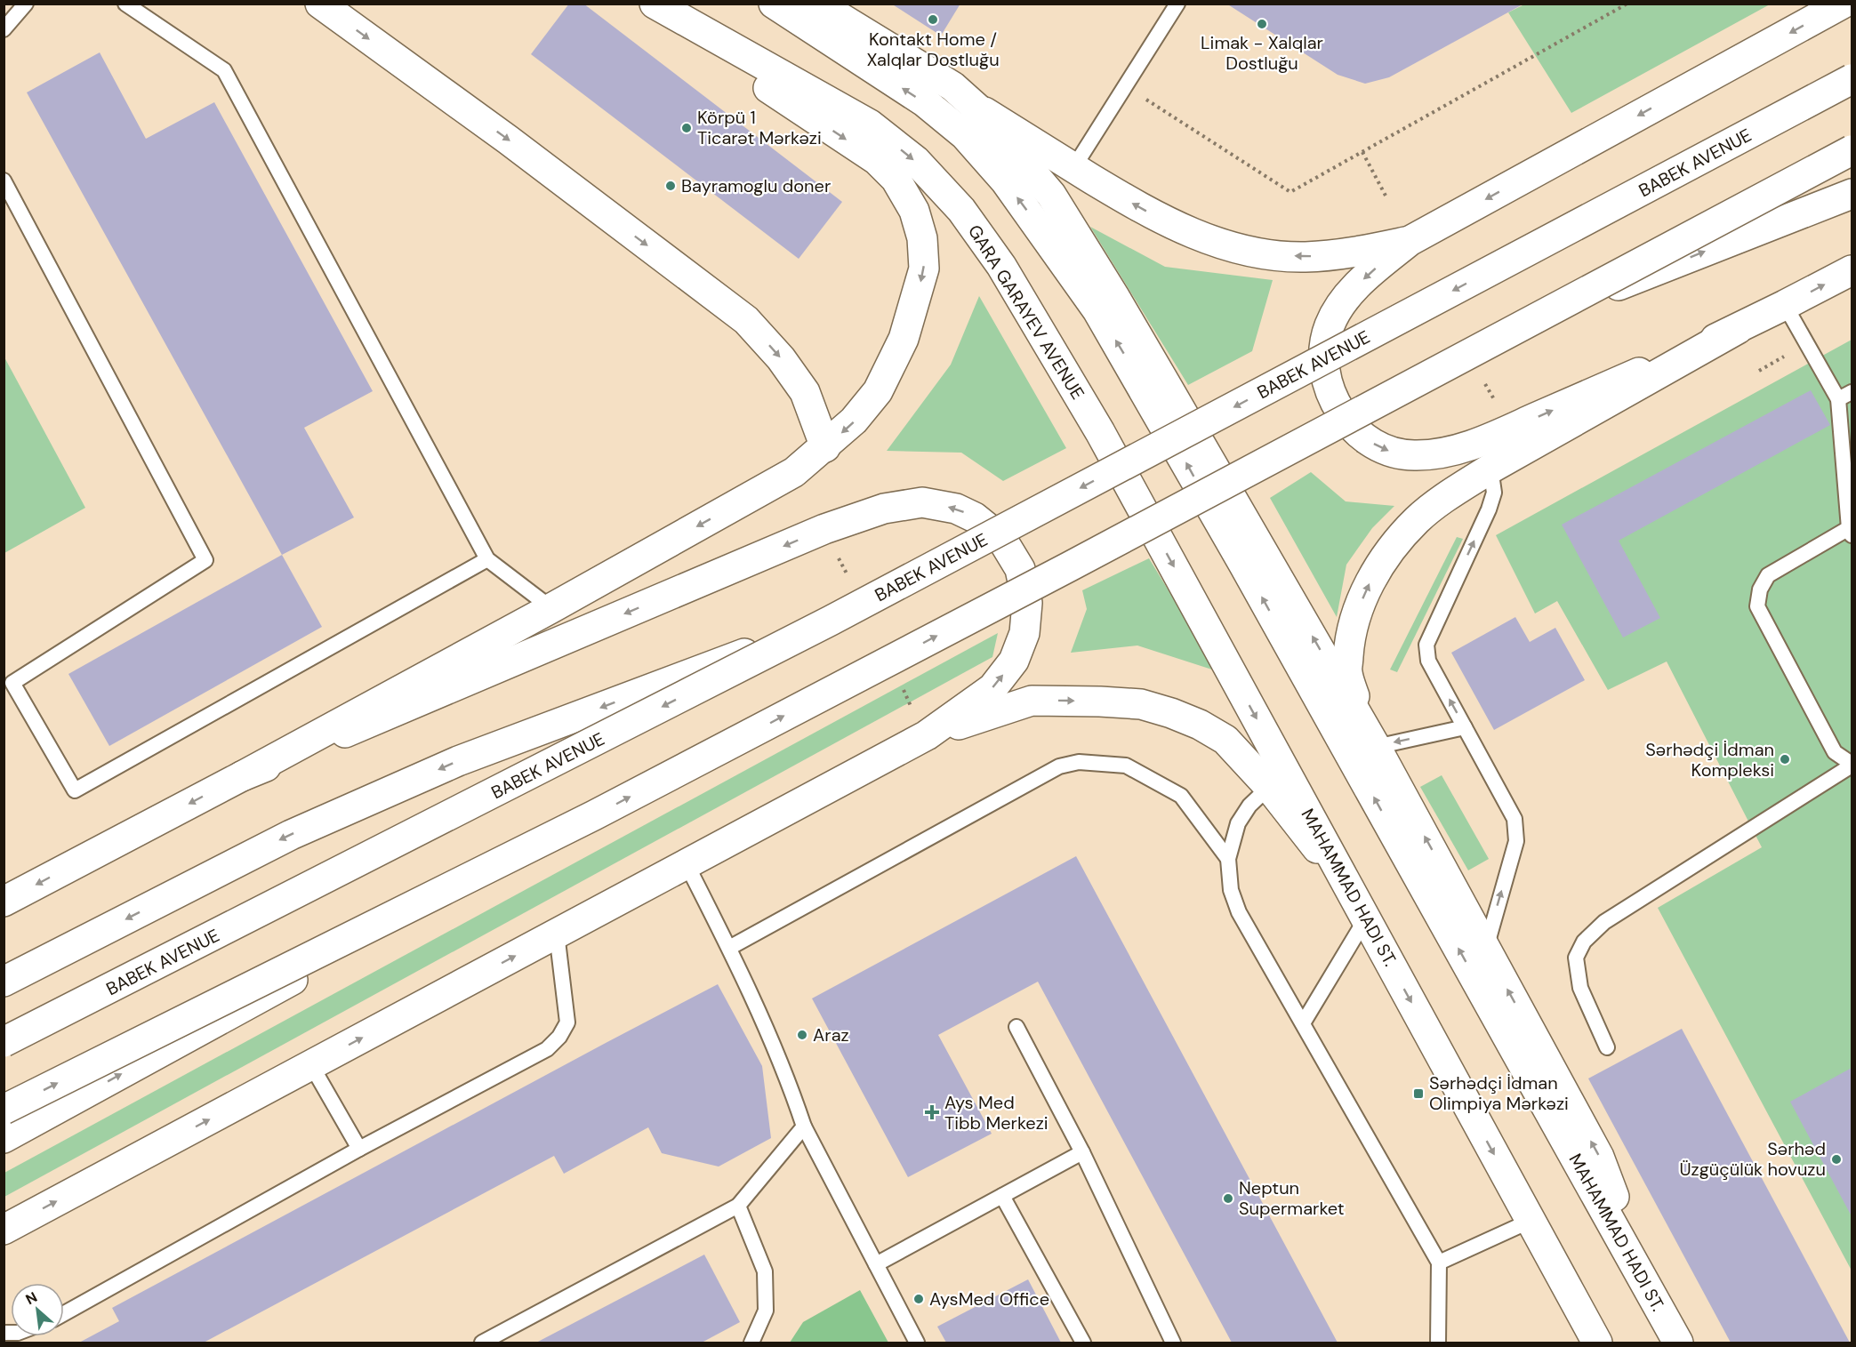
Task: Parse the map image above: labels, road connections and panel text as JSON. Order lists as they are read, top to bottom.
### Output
{
  "streets": {
    "main road": ["BABEK AVENUE", "GARA GARAYEV AVENUE", "MAHAMMAD HADI ST."]
  },
  "crossings": [
    ["GARA GARAYEV AVENUE", "MAHAMMAD HADI ST."]
  ],
  "places": {
    "other": [
      "Kontakt Home / Xalqlar Dostluğu",
      "Limak - Xalqlar Dostluğu",
      "Körpü 1 Ticarət Mərkəzi",
      "Bayramoglu doner",
      "Sərhədçi İdman Kompleksi",
      "Araz",
      "Sərhəd Üzgüçülük hovuzu",
      "Neptun Supermarket",
      "AysMed Office"
    ],
    "transit": ["Sərhədçi İdman Olimpiya Mərkəzi"],
    "health": ["Ays Med Tibb Merkezi"]
  },
  "north": "top left"
}
